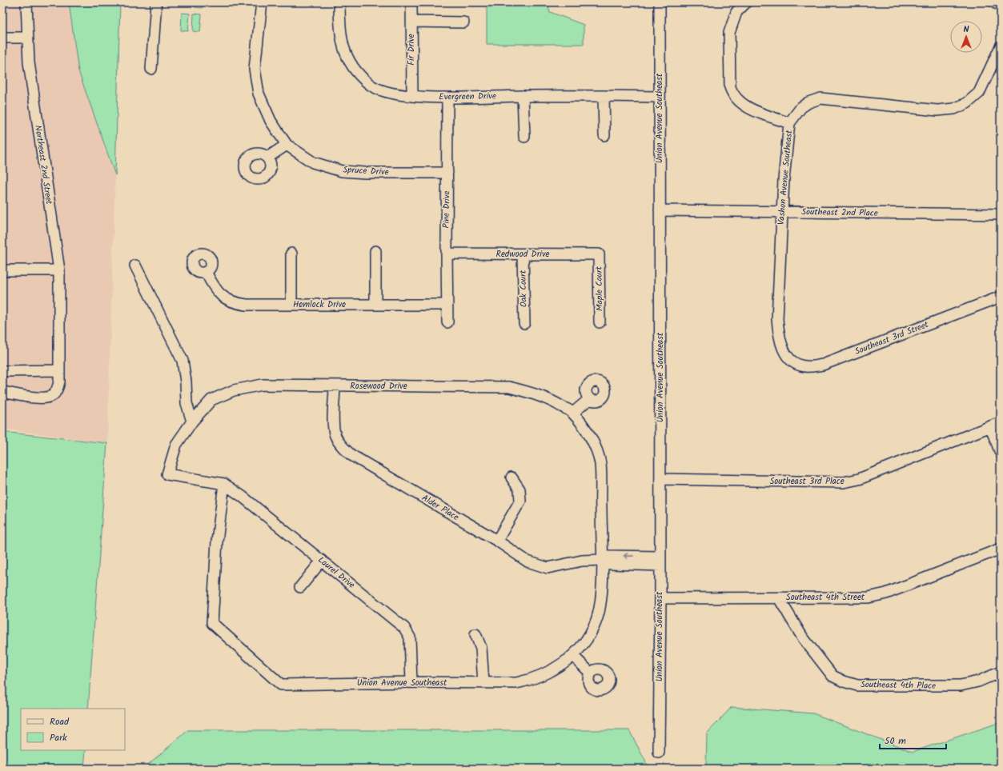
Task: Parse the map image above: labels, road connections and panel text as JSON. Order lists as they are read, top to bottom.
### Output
{
  "streets": {
    "street": [
      "Fir Drive",
      "Evergreen Drive",
      "Union Avenue Southeast",
      "Northeast 2nd Street",
      "Spruce Drive",
      "Vashon Avenue Southeast",
      "Pine Drive",
      "Southeast 2nd Place",
      "Redwood Drive",
      "Oak Court",
      "Maple Court",
      "Hemlock Drive",
      "Southeast 3rd Street",
      "Rosewood Drive",
      "Southeast 3rd Place",
      "Alder Place",
      "Laurel Drive",
      "Southeast 4th Street",
      "Southeast 4th Place"
    ]
  },
  "crossings": [
    ["Fir Drive", "Evergreen Drive"],
    ["Evergreen Drive", "Union Avenue Southeast"],
    ["Evergreen Drive", "Pine Drive"],
    ["Union Avenue Southeast", "Southeast 2nd Place"],
    ["Union Avenue Southeast", "Rosewood Drive"],
    ["Union Avenue Southeast", "Southeast 3rd Place"],
    ["Union Avenue Southeast", "Alder Place"],
    ["Union Avenue Southeast", "Laurel Drive"],
    ["Union Avenue Southeast", "Southeast 4th Street"],
    ["Spruce Drive", "Pine Drive"],
    ["Vashon Avenue Southeast", "Southeast 2nd Place"],
    ["Vashon Avenue Southeast", "Southeast 3rd Street"],
    ["Pine Drive", "Redwood Drive"],
    ["Pine Drive", "Hemlock Drive"],
    ["Redwood Drive", "Oak Court"],
    ["Redwood Drive", "Maple Court"],
    ["Rosewood Drive", "Alder Place"],
    ["Rosewood Drive", "Laurel Drive"],
    ["Southeast 4th Street", "Southeast 4th Place"]
  ],
  "legend": ["Road", "Park"],
  "scale_bar": "50 m",
  "north": "top"
}
